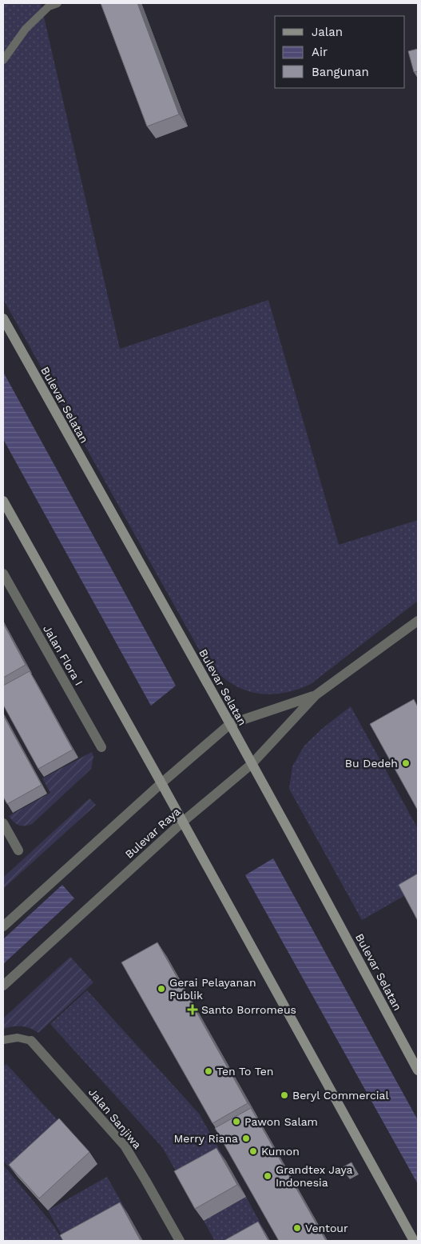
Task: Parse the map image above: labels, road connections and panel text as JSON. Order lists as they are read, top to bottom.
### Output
{
  "streets": {
    "main road": ["Bulevar Selatan"],
    "street": ["Jalan Flora I", "Bulevar Raya", "Jalan Sanjiwa"]
  },
  "crossings": [
    ["Bulevar Selatan", "Bulevar Raya"]
  ],
  "places": {
    "other": [
      "Bu Dedeh",
      "Gerai Pelayanan Publik",
      "Ten To Ten",
      "Beryl Commercial",
      "Pawon Salam",
      "Merry Riana",
      "Kumon",
      "Grandtex Jaya Indonesia",
      "Ventour"
    ],
    "health": ["Santo Borromeus"]
  },
  "legend": ["Jalan", "Air", "Bangunan"]
}
